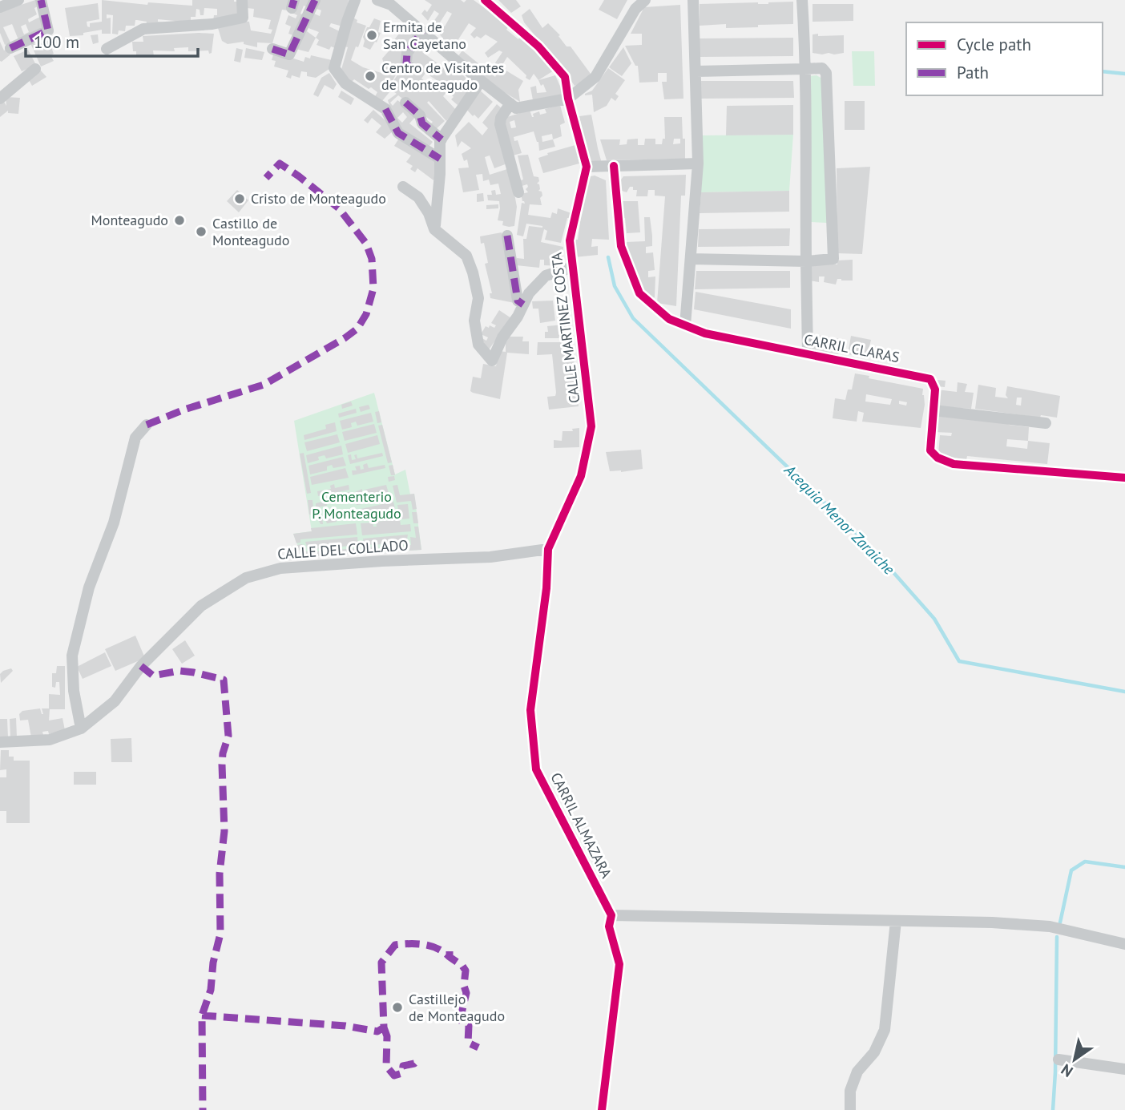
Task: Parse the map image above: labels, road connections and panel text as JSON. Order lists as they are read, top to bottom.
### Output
{
  "streets": {
    "street": [
      "CALLE MARTINEZ COSTA",
      "CARRIL CLARAS",
      "CALLE DEL COLLADO",
      "CARRIL ALMAZARA"
    ]
  },
  "crossings": [
    ["CALLE MARTINEZ COSTA", "CALLE DEL COLLADO"],
    ["CALLE MARTINEZ COSTA", "CARRIL ALMAZARA"],
    ["CALLE DEL COLLADO", "CARRIL ALMAZARA"]
  ],
  "water": ["Acequia Menor Zaraiche"],
  "parks": ["Cementerio P. Monteagudo"],
  "places": [
    "Ermita de San Cayetano",
    "Centro de Visitantes de Monteagudo",
    "Cristo de Monteagudo",
    "Monteagudo",
    "Castillo de Monteagudo",
    "Castillejo de Monteagudo"
  ],
  "legend": ["Cycle path", "Path"],
  "scale_bar": "100 m",
  "north": "bottom left"
}
